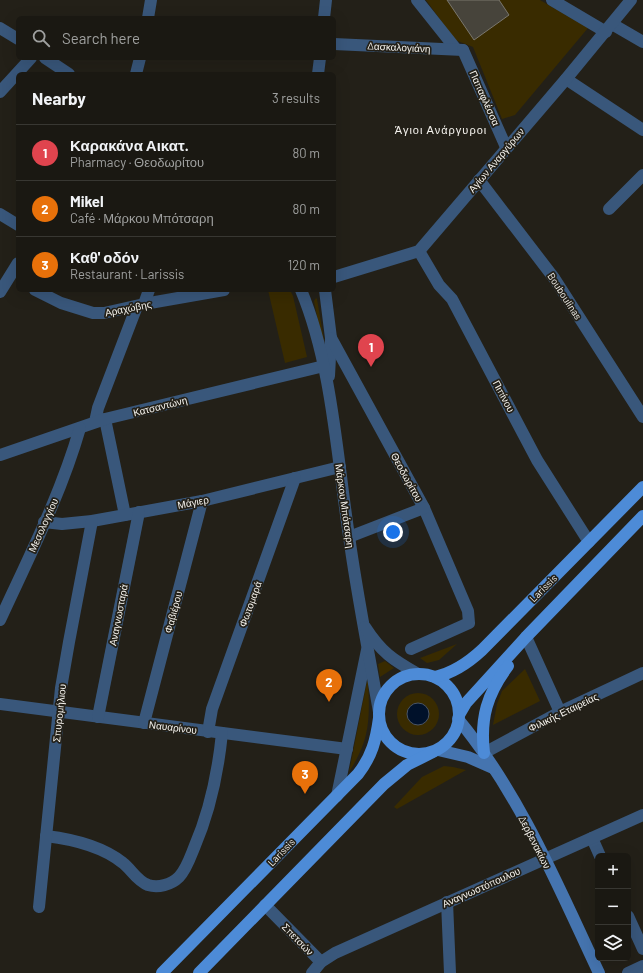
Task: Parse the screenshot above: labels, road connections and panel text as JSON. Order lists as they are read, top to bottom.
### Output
{
  "streets": {
    "main road": ["Larissis", "Δερβενακίων"],
    "street": [
      "Δασκαλογιάνη",
      "Παπαφλέσσα",
      "Αγίων Αναργύρων",
      "Bouboulinas",
      "Αραχώβης",
      "Πιπίνου",
      "Κατσαντώνη",
      "Θεοδωρίτου",
      "Μάγιερ",
      "Μάρκου Μπότσαρη",
      "Μεσολογγίου",
      "Φωτομαρά",
      "Φαβιέρου",
      "Αναγνωσταρά",
      "Φιλικής Εταιρείας",
      "Σπυρομήλιου",
      "Ναυαρίνου",
      "Αναγνωστόπουλου",
      "Σπετσών"
    ]
  },
  "crossings": [
    ["Δασκαλογιάνη", "Παπαφλέσσα"],
    ["Παπαφλέσσα", "Αγίων Αναργύρων"],
    ["Αγίων Αναργύρων", "Bouboulinas"],
    ["Αγίων Αναργύρων", "Πιπίνου"],
    ["Πιπίνου", "Larissis"],
    ["Κατσαντώνη", "Μάρκου Μπότσαρη"],
    ["Κατσαντώνη", "Μεσολογγίου"],
    ["Θεοδωρίτου", "Μάρκου Μπότσαρη"],
    ["Μάγιερ", "Μάρκου Μπότσαρη"],
    ["Μάγιερ", "Μεσολογγίου"],
    ["Μάγιερ", "Φωτομαρά"],
    ["Μάγιερ", "Φαβιέρου"],
    ["Μάγιερ", "Αναγνωσταρά"],
    ["Μάγιερ", "Σπυρομήλιου"],
    ["Μάρκου Μπότσαρη", "Larissis"],
    ["Μάρκου Μπότσαρη", "Δερβενακίων"],
    ["Larissis", "Δερβενακίων"],
    ["Φωτομαρά", "Ναυαρίνου"],
    ["Φαβιέρου", "Ναυαρίνου"],
    ["Αναγνωσταρά", "Ναυαρίνου"],
    ["Φιλικής Εταιρείας", "Δερβενακίων"],
    ["Σπυρομήλιου", "Ναυαρίνου"],
    ["Δερβενακίων", "Αναγνωστόπουλου"],
    ["Αναγνωστόπουλου", "Σπετσών"]
  ],
  "districts": ["Άγιοι Ανάργυροι"],
  "page": {
    "search": "Search here",
    "heading": ["Nearby", "3 results"],
    "list": [
      {
        "mark": "1",
        "name": "Καρακάνα Αικατ.",
        "note": "Pharmacy · Θεοδωρίτου",
        "value": "80 m"
      },
      {
        "mark": "2",
        "name": "Mikel",
        "note": "Café · Μάρκου Μπότσαρη",
        "value": "80 m"
      },
      {
        "mark": "3",
        "name": "Καθ' οδόν",
        "note": "Restaurant · Larissis",
        "value": "120 m"
      }
    ],
    "pins": ["1", "2", "3"],
    "map_buttons": ["+", "−"]
  }
}
